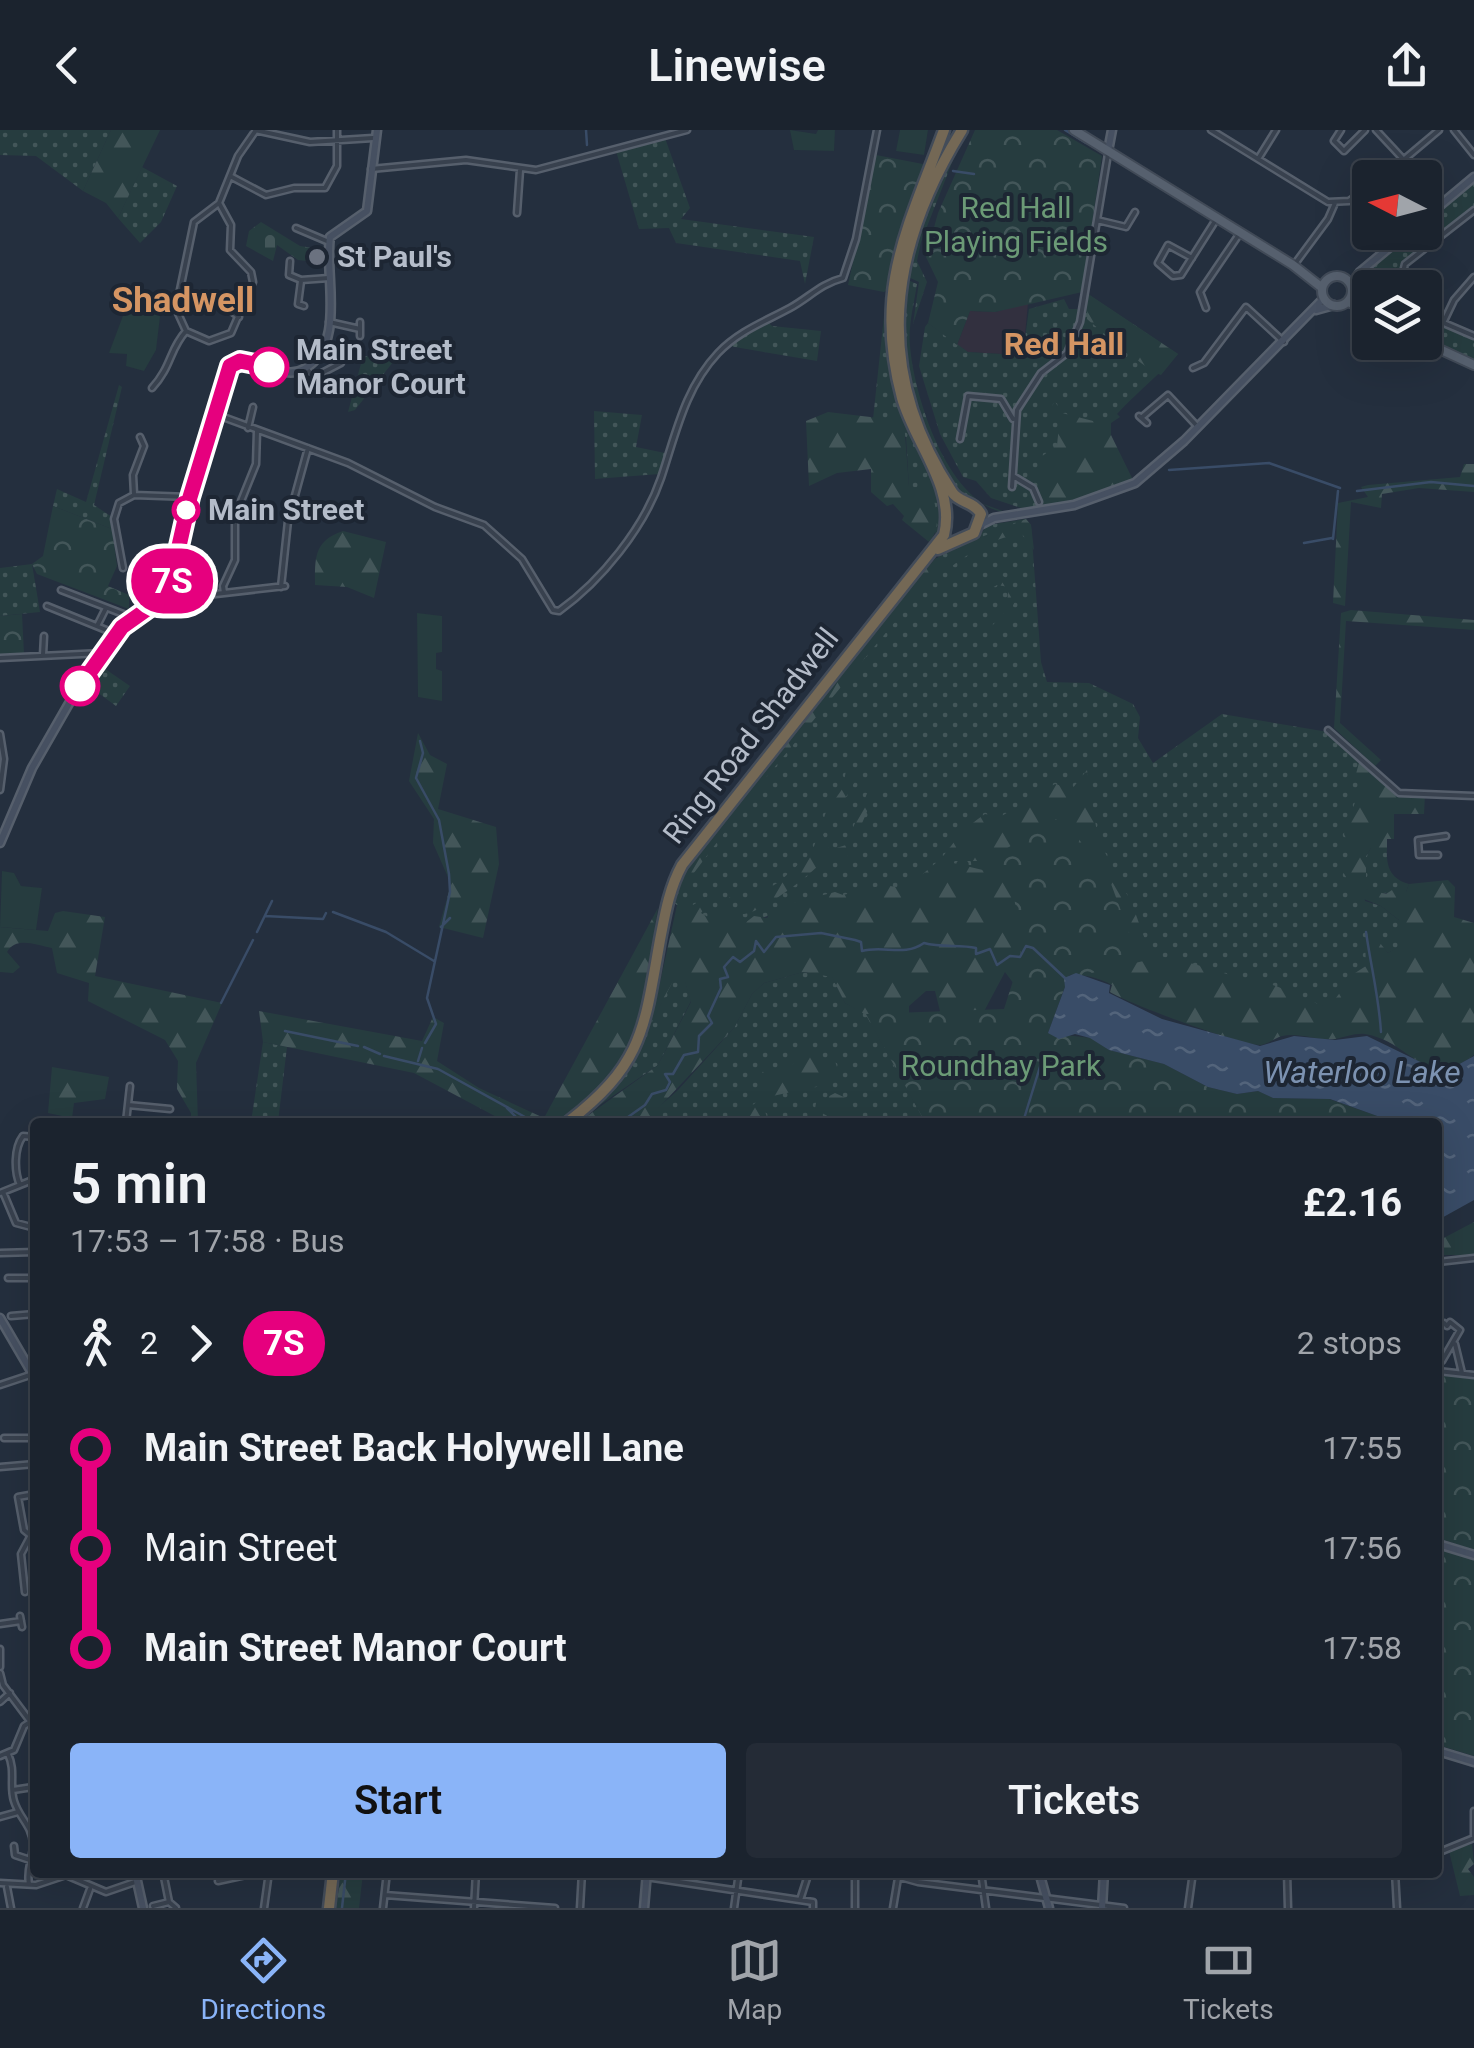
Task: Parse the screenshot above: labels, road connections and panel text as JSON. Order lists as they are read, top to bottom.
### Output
{
  "streets": {
    "highway": ["Ring Road Shadwell"]
  },
  "districts": ["Shadwell", "Red Hall"],
  "water": ["Waterloo Lake"],
  "parks": ["Red Hall Playing Fields", "Roundhay Park"],
  "places": ["St Paul's", "Main Street Manor Court", "Main Street"],
  "lines": ["bus line 7S"],
  "north": "left",
  "page": {
    "header": "Linewise",
    "on_map": "7S",
    "heading": ["5 min", "17:53 – 17:58 · Bus", "£2.16"],
    "legs": ["2", "7S", "2 stops"],
    "list": [
      {
        "name": "Main Street Back Holywell Lane",
        "value": "17:55"
      },
      {
        "name": "Main Street",
        "value": "17:56"
      },
      {
        "name": "Main Street Manor Court",
        "value": "17:58"
      }
    ],
    "buttons": ["Start", "Tickets"],
    "tabs": ["Directions", "Map", "Tickets"]
  }
}
